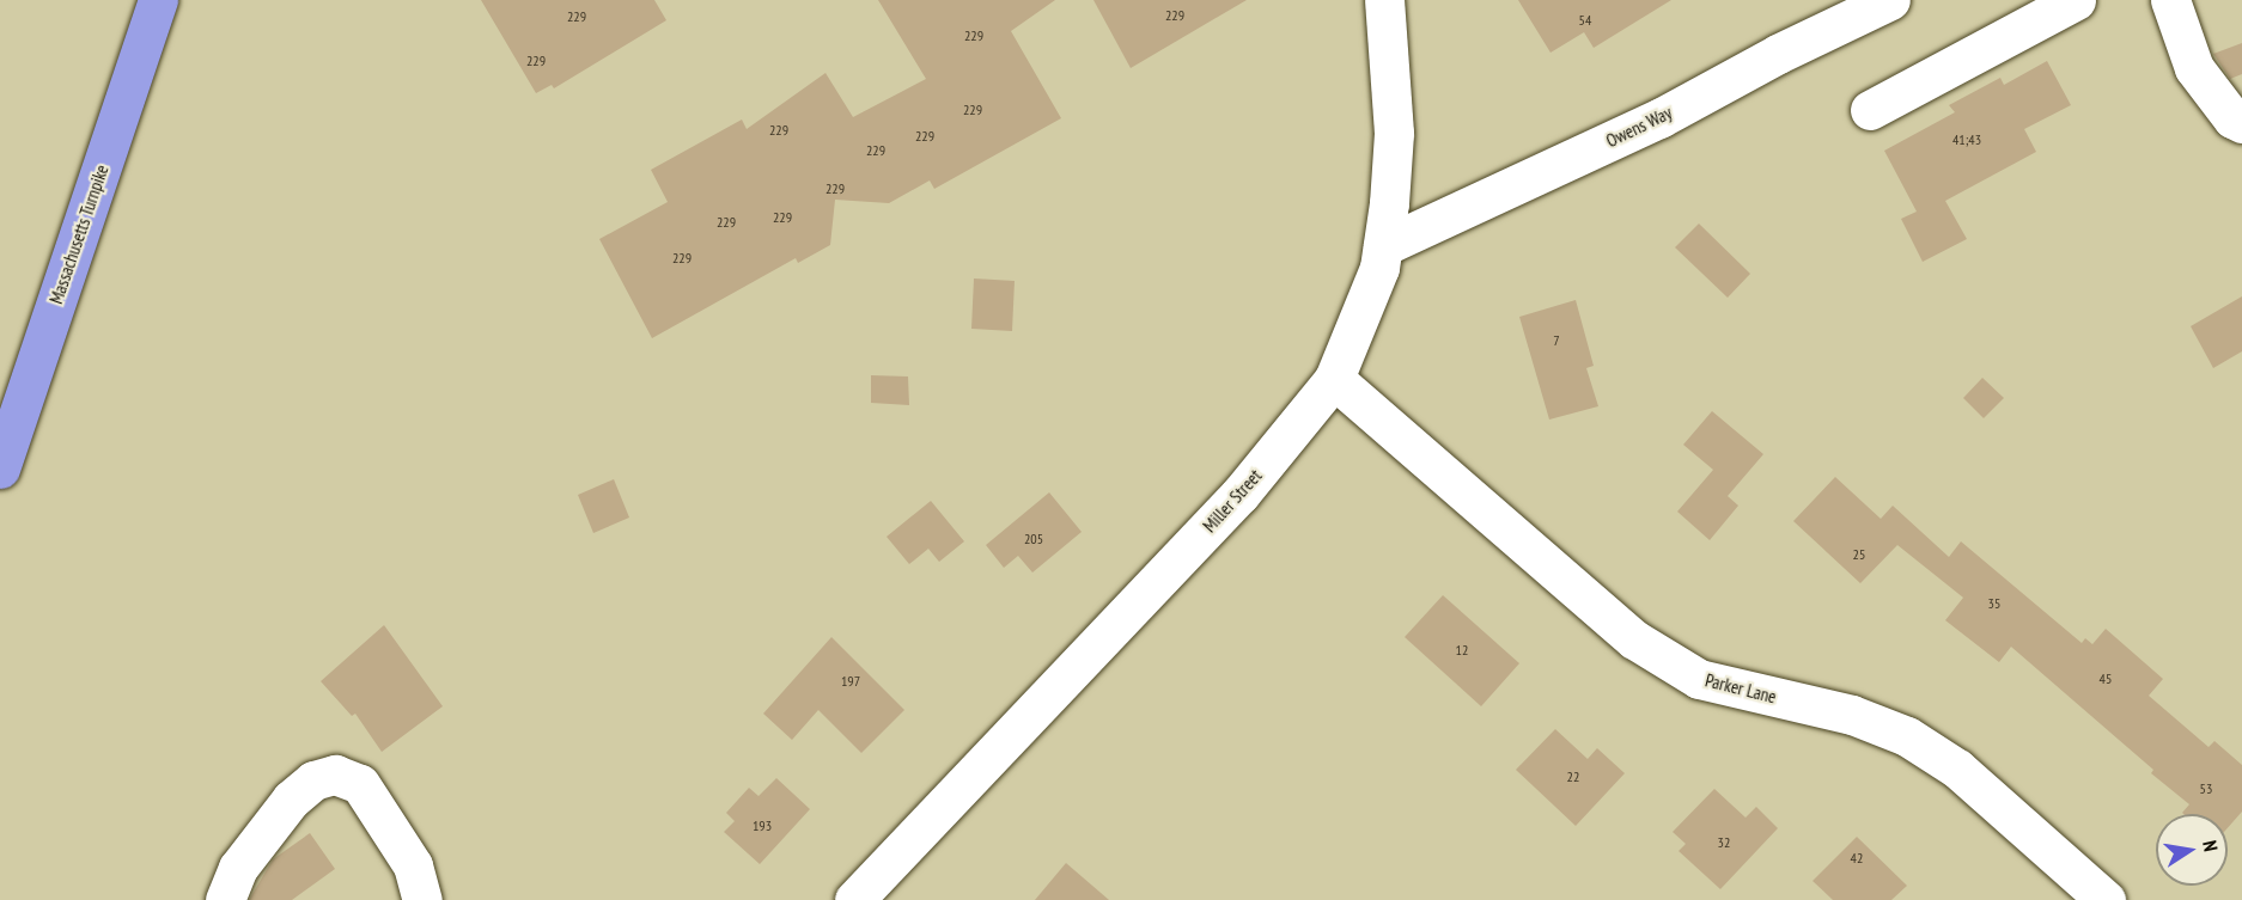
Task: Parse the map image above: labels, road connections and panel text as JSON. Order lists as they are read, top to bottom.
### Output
{
  "streets": {
    "highway": ["Massachusetts Turnpike"],
    "street": ["Owens Way", "Miller Street", "Parker Lane"]
  },
  "crossings": [
    ["Owens Way", "Miller Street"],
    ["Miller Street", "Parker Lane"]
  ],
  "house_numbers": [
    "229",
    "229",
    "54",
    "229",
    "229",
    "229",
    "229",
    "229",
    "41;43",
    "229",
    "229",
    "229",
    "229",
    "229",
    "7",
    "205",
    "25",
    "35",
    "12",
    "45",
    "197",
    "22",
    "53",
    "193",
    "32",
    "42"
  ],
  "north": "right"
}
